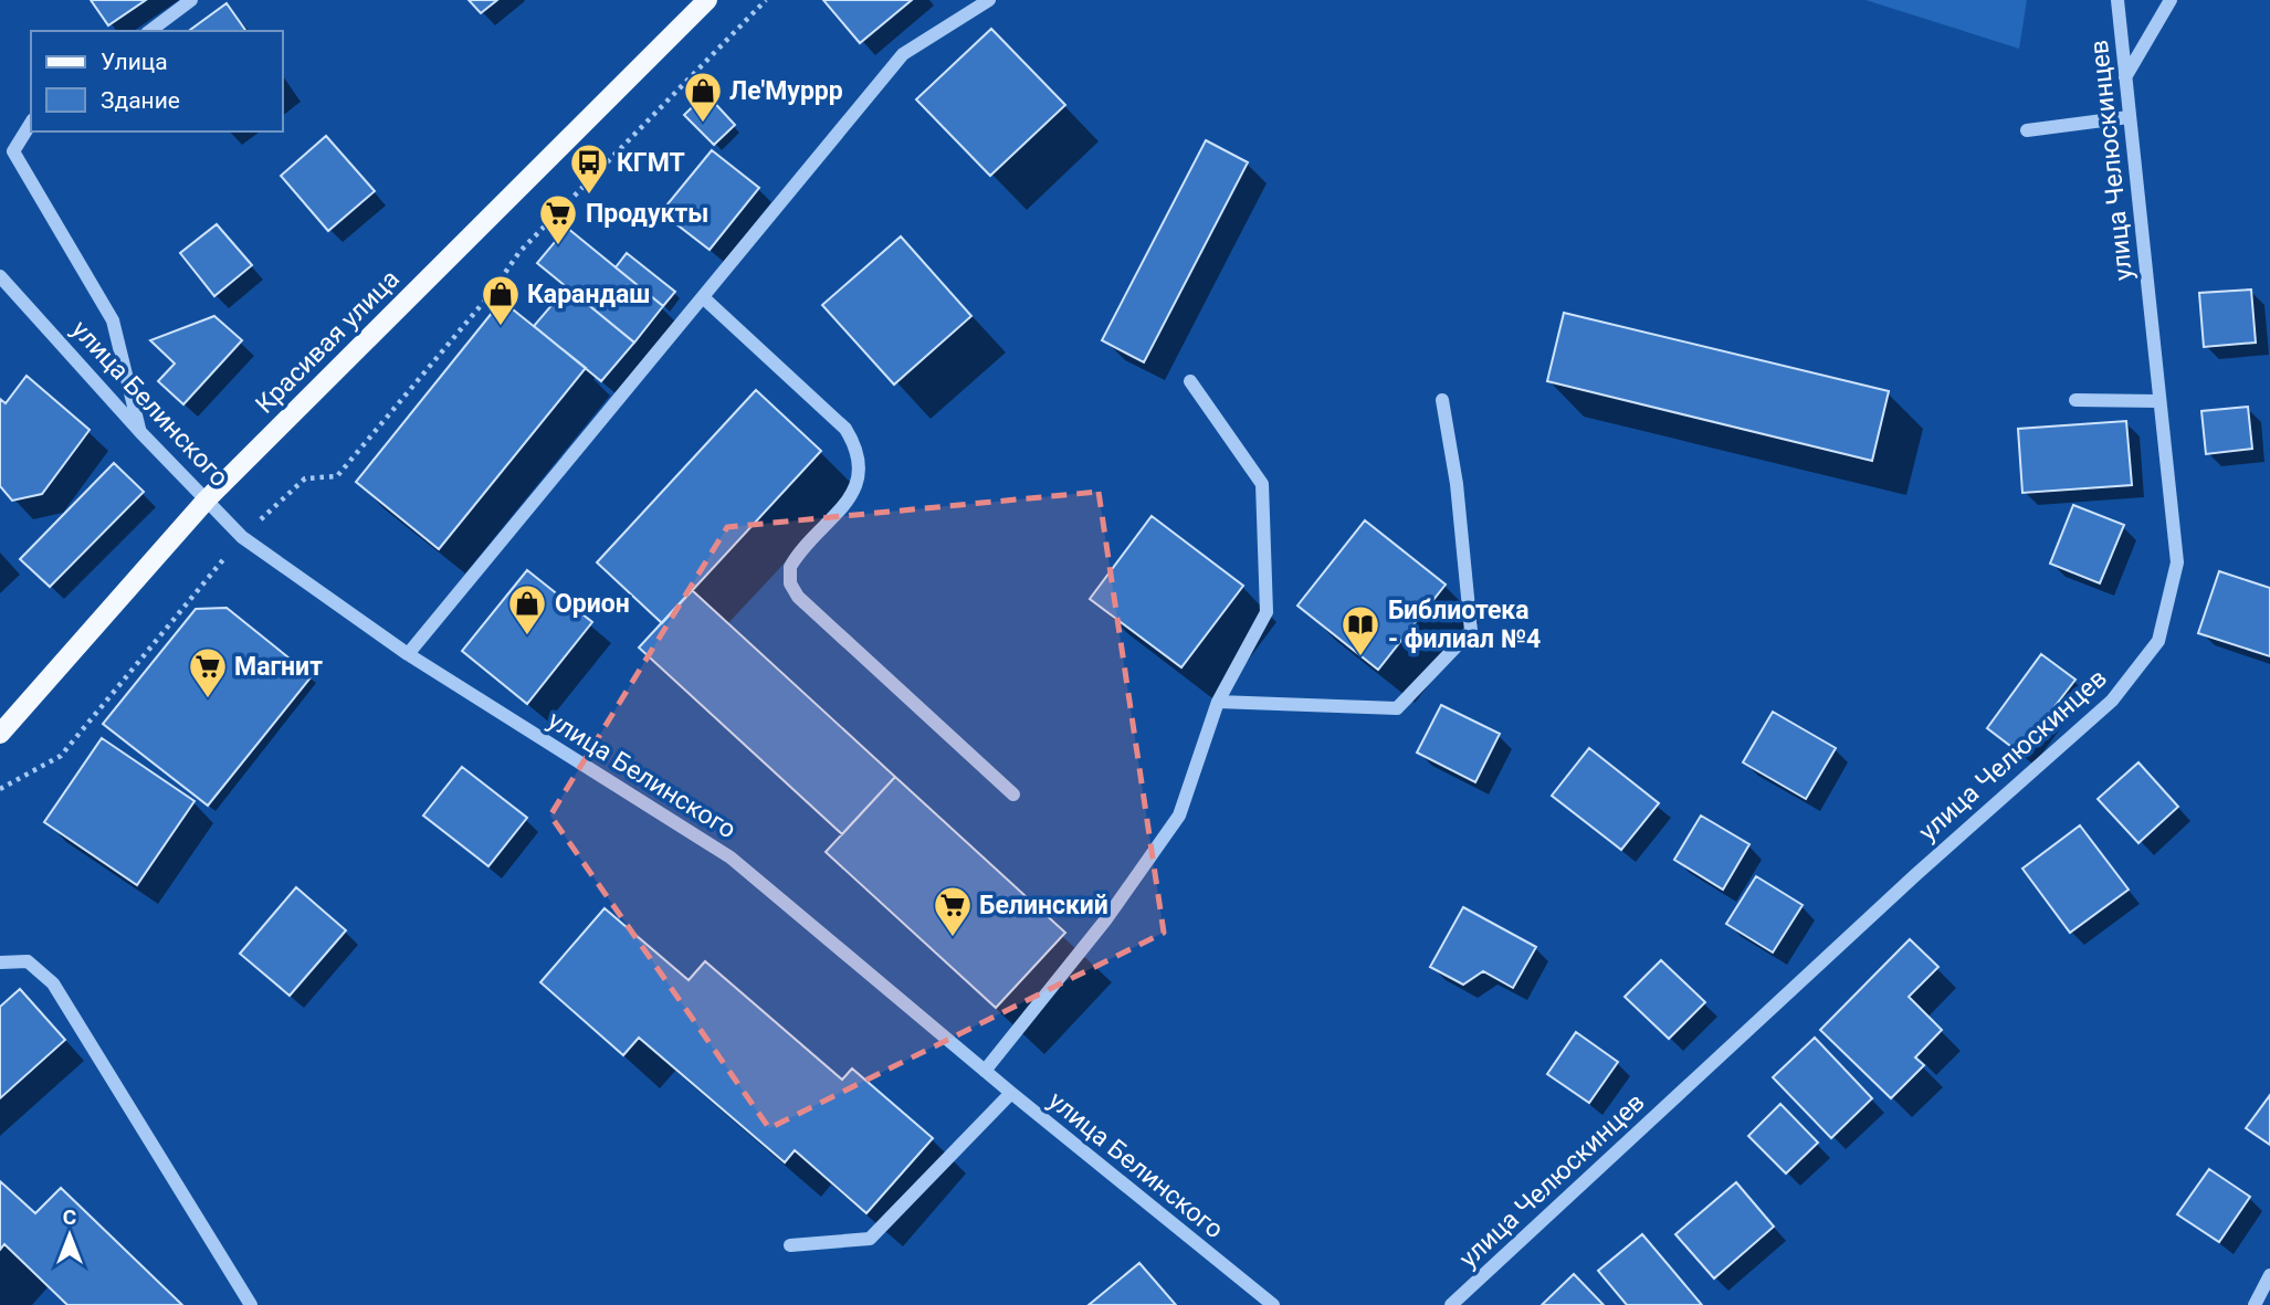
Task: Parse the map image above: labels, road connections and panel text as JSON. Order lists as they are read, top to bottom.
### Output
{
  "streets": {
    "main road": ["Красивая улица"],
    "street": ["улица Челюскинцев", "улица Белинского"]
  },
  "crossings": [
    ["Красивая улица", "улица Белинского"]
  ],
  "places": {
    "shop": ["Ле'Муррр", "Карандаш", "Орион"],
    "bus stop": ["КГМТ"],
    "supermarket": ["Продукты", "Магнит", "Белинский"],
    "library": ["Библиотека - филиал №4"]
  },
  "legend": ["Улица", "Здание"],
  "north": "top"
}
